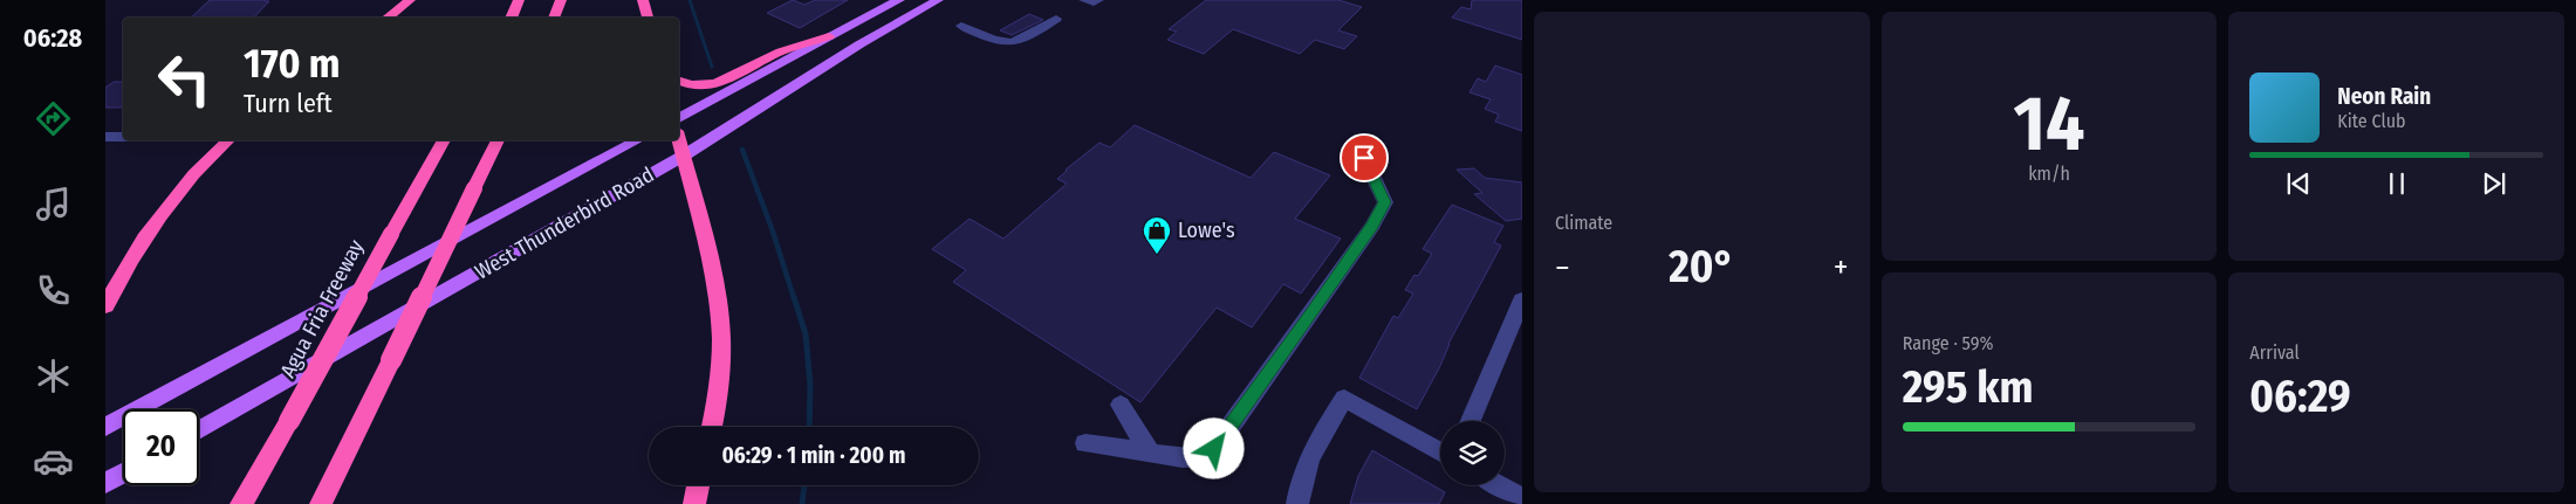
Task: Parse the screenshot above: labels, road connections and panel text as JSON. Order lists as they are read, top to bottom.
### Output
{
  "streets": {
    "highway": ["Agua Fria Freeway"],
    "main road": ["West Thunderbird Road"]
  },
  "places": {
    "shop": ["Lowe's"]
  },
  "page": {
    "tabs": "06:28",
    "tile": [
      "Climate",
      ["14", "km/h"],
      ["Range · 59%", "295 km"],
      ["Arrival", "06:29"]
    ],
    "turn": ["170 m", "Turn left"],
    "song": ["Neon Rain", "Kite Club"],
    "heat": ["−", "20°", "+"],
    "limit": "20",
    "trip": "06:29 · 1 min · 200 m"
  }
}
